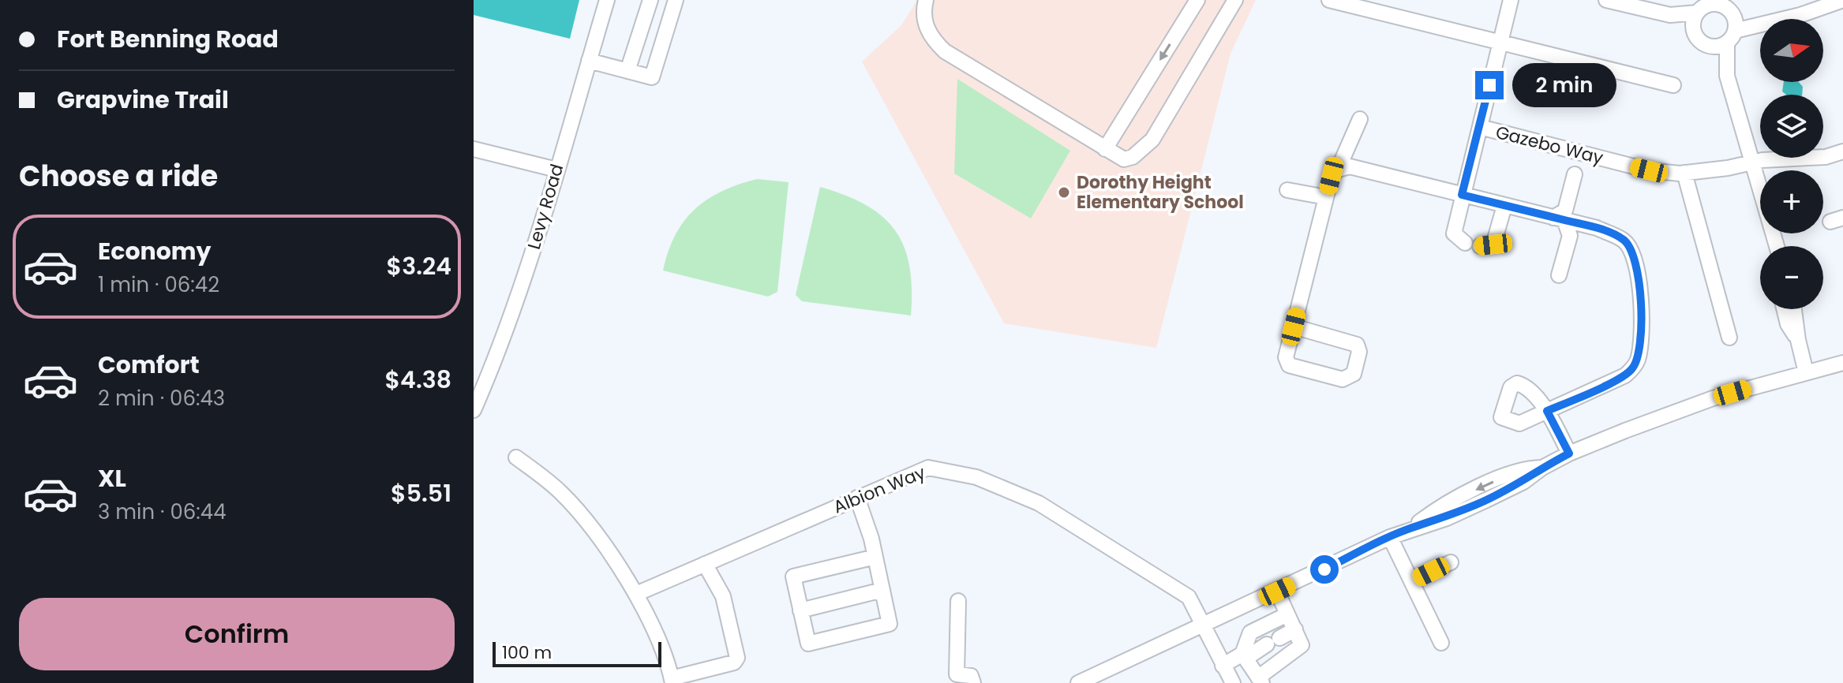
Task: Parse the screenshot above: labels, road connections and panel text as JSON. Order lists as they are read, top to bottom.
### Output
{
  "streets": {
    "street": ["Gazebo Way", "Levy Road", "Albion Way"]
  },
  "places": ["Dorothy Height Elementary School"],
  "scale_bar": "100 m",
  "north": "right",
  "page": {
    "banner": ["Fort Benning Road", "Grapvine Trail"],
    "map_buttons": ["+", "−"],
    "bubble": "2 min",
    "heading": "Choose a ride",
    "list": [
      {
        "name": "Economy",
        "note": "1 min · 06:42",
        "value": "$3.24"
      },
      {
        "name": "Comfort",
        "note": "2 min · 06:43",
        "value": "$4.38"
      },
      {
        "name": "XL",
        "note": "3 min · 06:44",
        "value": "$5.51"
      }
    ],
    "buttons": "Confirm",
    "scale": "100 m"
  }
}
